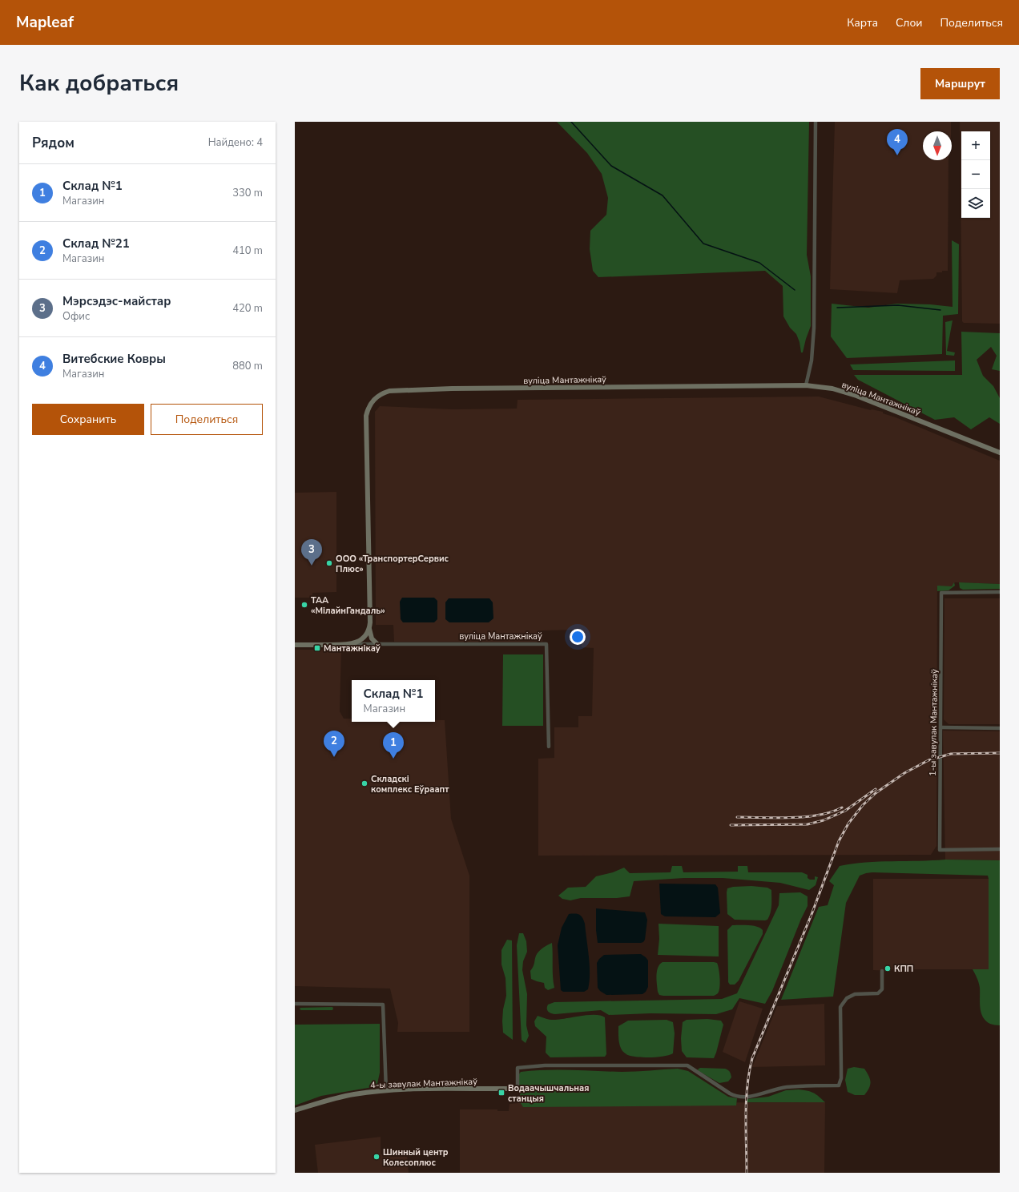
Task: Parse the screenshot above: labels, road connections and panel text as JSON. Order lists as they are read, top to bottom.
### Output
{
  "streets": {
    "street": ["вуліца Мантажнікаў", "1-ы завулак Мантажнікаў", "4-ы завулак Мантажнікаў"]
  },
  "places": {
    "other": [
      "ООО «ТранспортерСервис Плюс»",
      "ТАА «МілайнГандаль»",
      "Складскі комплекс Еўраапт",
      "КПП",
      "Шинный центр Колесоплюс"
    ],
    "transit": ["Мантажнікаў", "Водаачышчальная станцыя"]
  },
  "north": "bottom",
  "page": {
    "header": "Mapleaf",
    "nav": ["Карта", "Слои", "Поделиться"],
    "title": "Как добраться",
    "buttons": [
      "Маршрут",
      ["Сохранить", "Поделиться"]
    ],
    "heading": ["Рядом", "Найдено: 4"],
    "pins": [
      "4",
      "3",
      "2",
      "1"
    ],
    "map_buttons": ["+", "−"],
    "list": [
      {
        "mark": "1",
        "name": "Склад №1",
        "note": "Магазин",
        "value": "330 m"
      },
      {
        "mark": "2",
        "name": "Склад №21",
        "note": "Магазин",
        "value": "410 m"
      },
      {
        "mark": "3",
        "name": "Мэрсэдэс-майстар",
        "note": "Офис",
        "value": "420 m"
      },
      {
        "mark": "4",
        "name": "Витебские Ковры",
        "note": "Магазин",
        "value": "880 m"
      }
    ],
    "popup": ["Склад №1", "Магазин"]
  }
}
